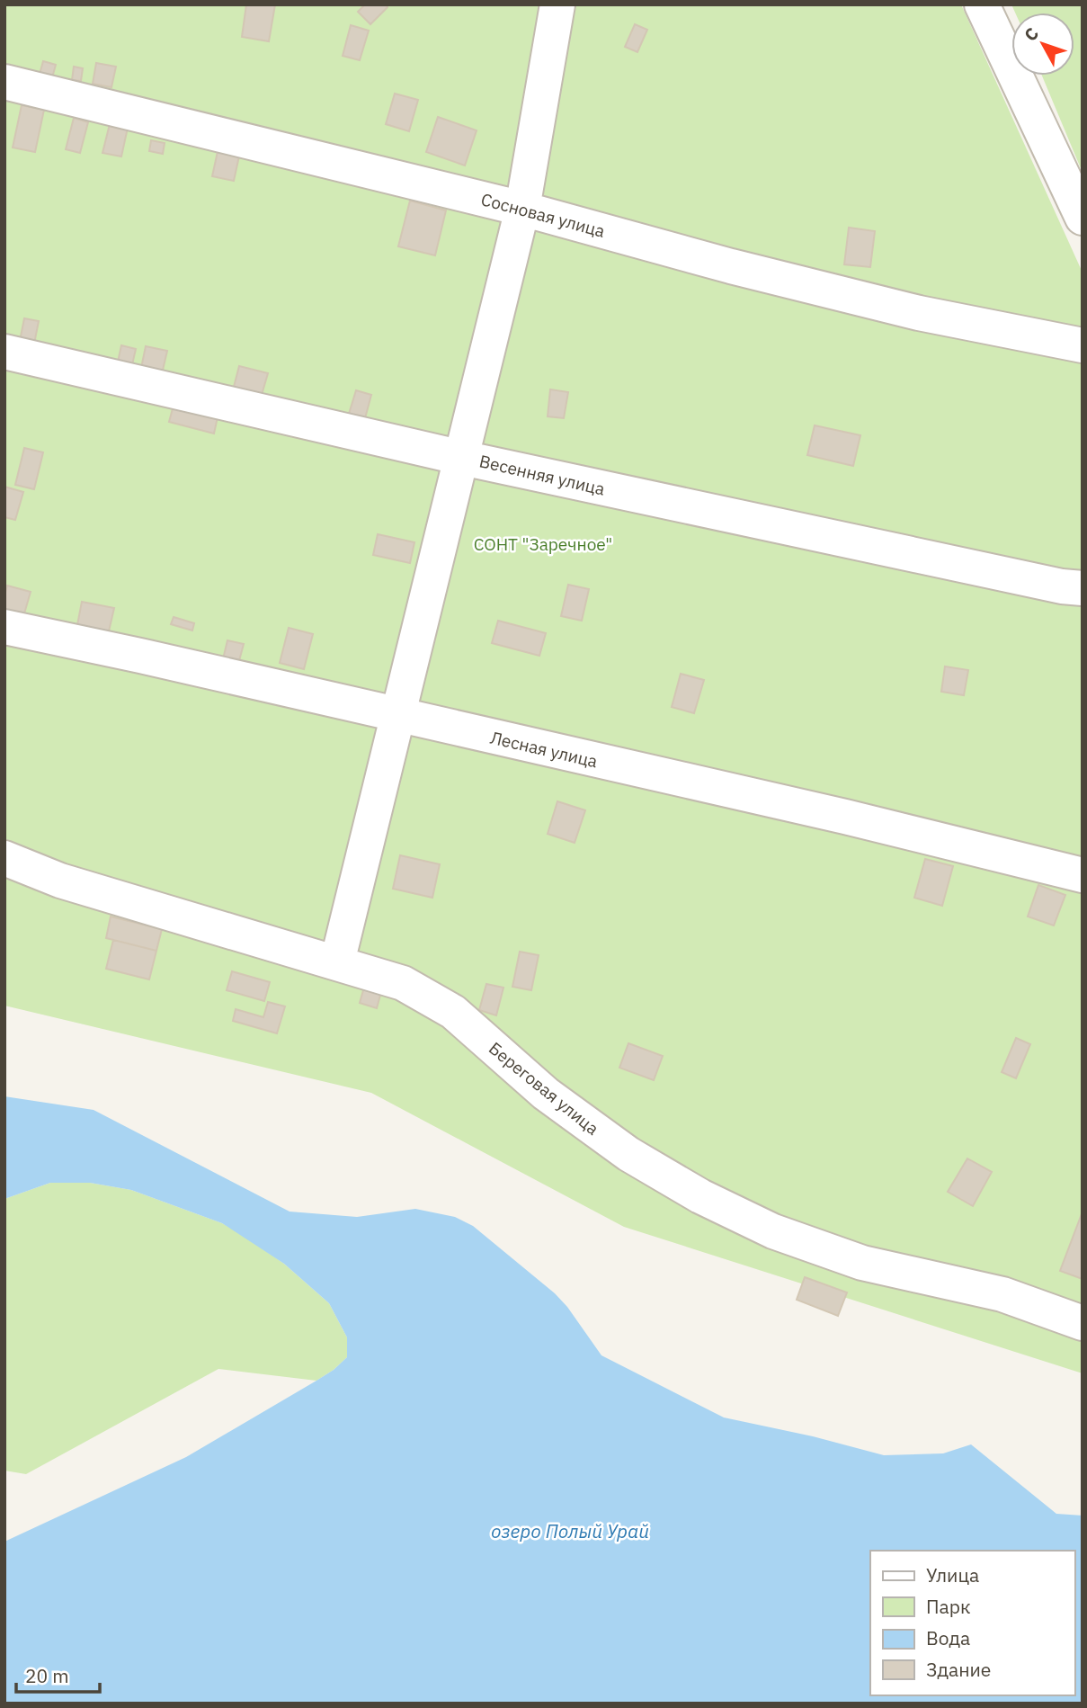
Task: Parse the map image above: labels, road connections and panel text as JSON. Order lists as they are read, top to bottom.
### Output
{
  "streets": {
    "street": [
      "Сосновая улица",
      "Весенняя улица",
      "Лесная улица",
      "Береговая улица"
    ]
  },
  "water": ["озеро Полый Урай"],
  "parks": ["СОНТ \"Заречное\""],
  "legend": [
    "Улица",
    "Парк",
    "Вода",
    "Здание"
  ],
  "scale_bar": "20 m",
  "north": "top left"
}
